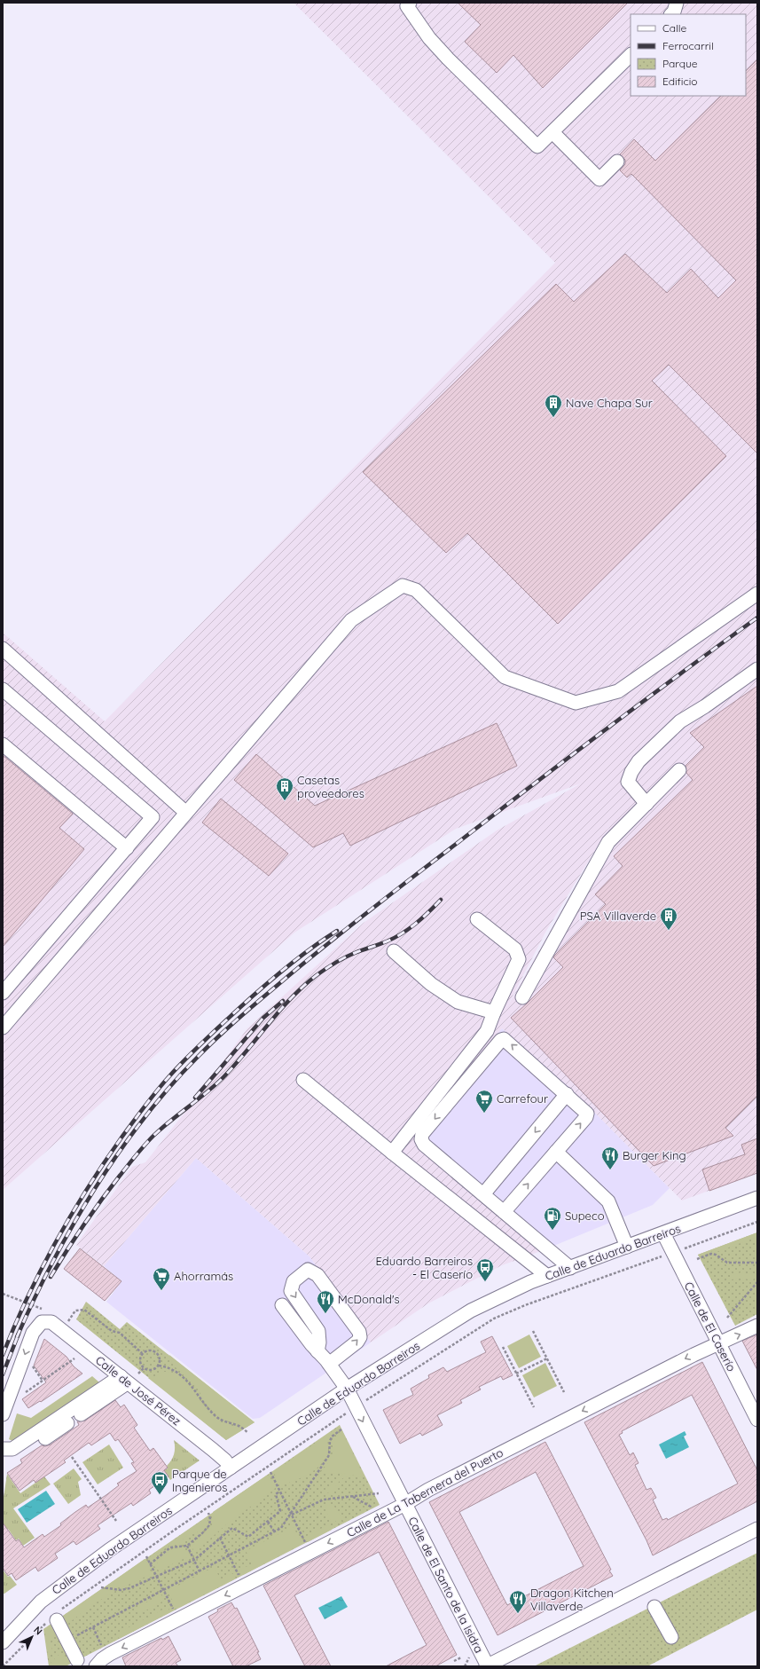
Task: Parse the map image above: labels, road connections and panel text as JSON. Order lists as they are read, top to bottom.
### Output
{
  "streets": {
    "street": [
      "Calle de Eduardo Barreiros",
      "Calle de El Caserío",
      "Calle de José Pérez",
      "Calle de La Tabernera del Puerto",
      "Calle de El Santo de la Isidra"
    ]
  },
  "crossings": [
    ["Calle de Eduardo Barreiros", "Calle de El Caserío"],
    ["Calle de Eduardo Barreiros", "Calle de José Pérez"],
    ["Calle de Eduardo Barreiros", "Calle de El Santo de la Isidra"],
    ["Calle de El Caserío", "Calle de La Tabernera del Puerto"],
    ["Calle de La Tabernera del Puerto", "Calle de El Santo de la Isidra"]
  ],
  "one_way": ["Calle de La Tabernera del Puerto"],
  "places": {
    "building": ["Nave Chapa Sur", "Casetas proveedores", "PSA Villaverde"],
    "supermarket": ["Carrefour", "Ahorramás"],
    "restaurant": ["Burger King", "McDonald's", "Dragon Kitchen Villaverde"],
    "fuel station": ["Supeco"],
    "bus stop": ["Eduardo Barreiros - El Caserío", "Parque de Ingenieros"]
  },
  "legend": [
    "Calle",
    "Ferrocarril",
    "Parque",
    "Edificio"
  ],
  "north": "top right"
}
